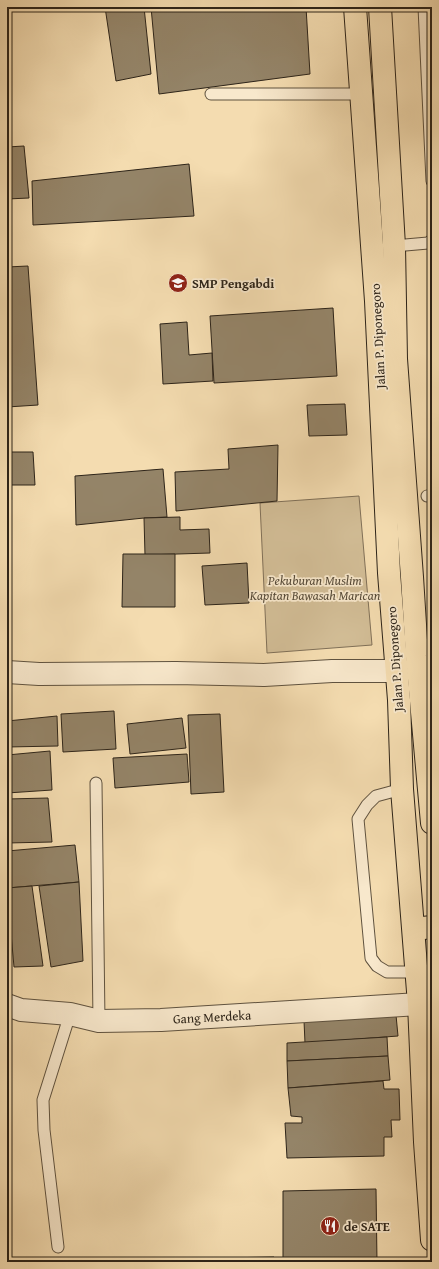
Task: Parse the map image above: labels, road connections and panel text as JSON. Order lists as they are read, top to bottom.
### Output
{
  "streets": {
    "main road": ["Jalan P. Diponegoro"],
    "street": ["Gang Merdeka"]
  },
  "crossings": [
    ["Jalan P. Diponegoro", "Gang Merdeka"]
  ],
  "parks": ["Pekuburan Muslim Kapitan Bawasah Marican"],
  "places": {
    "school or university": ["SMP Pengabdi"],
    "restaurant": ["de SATE"]
  }
}
